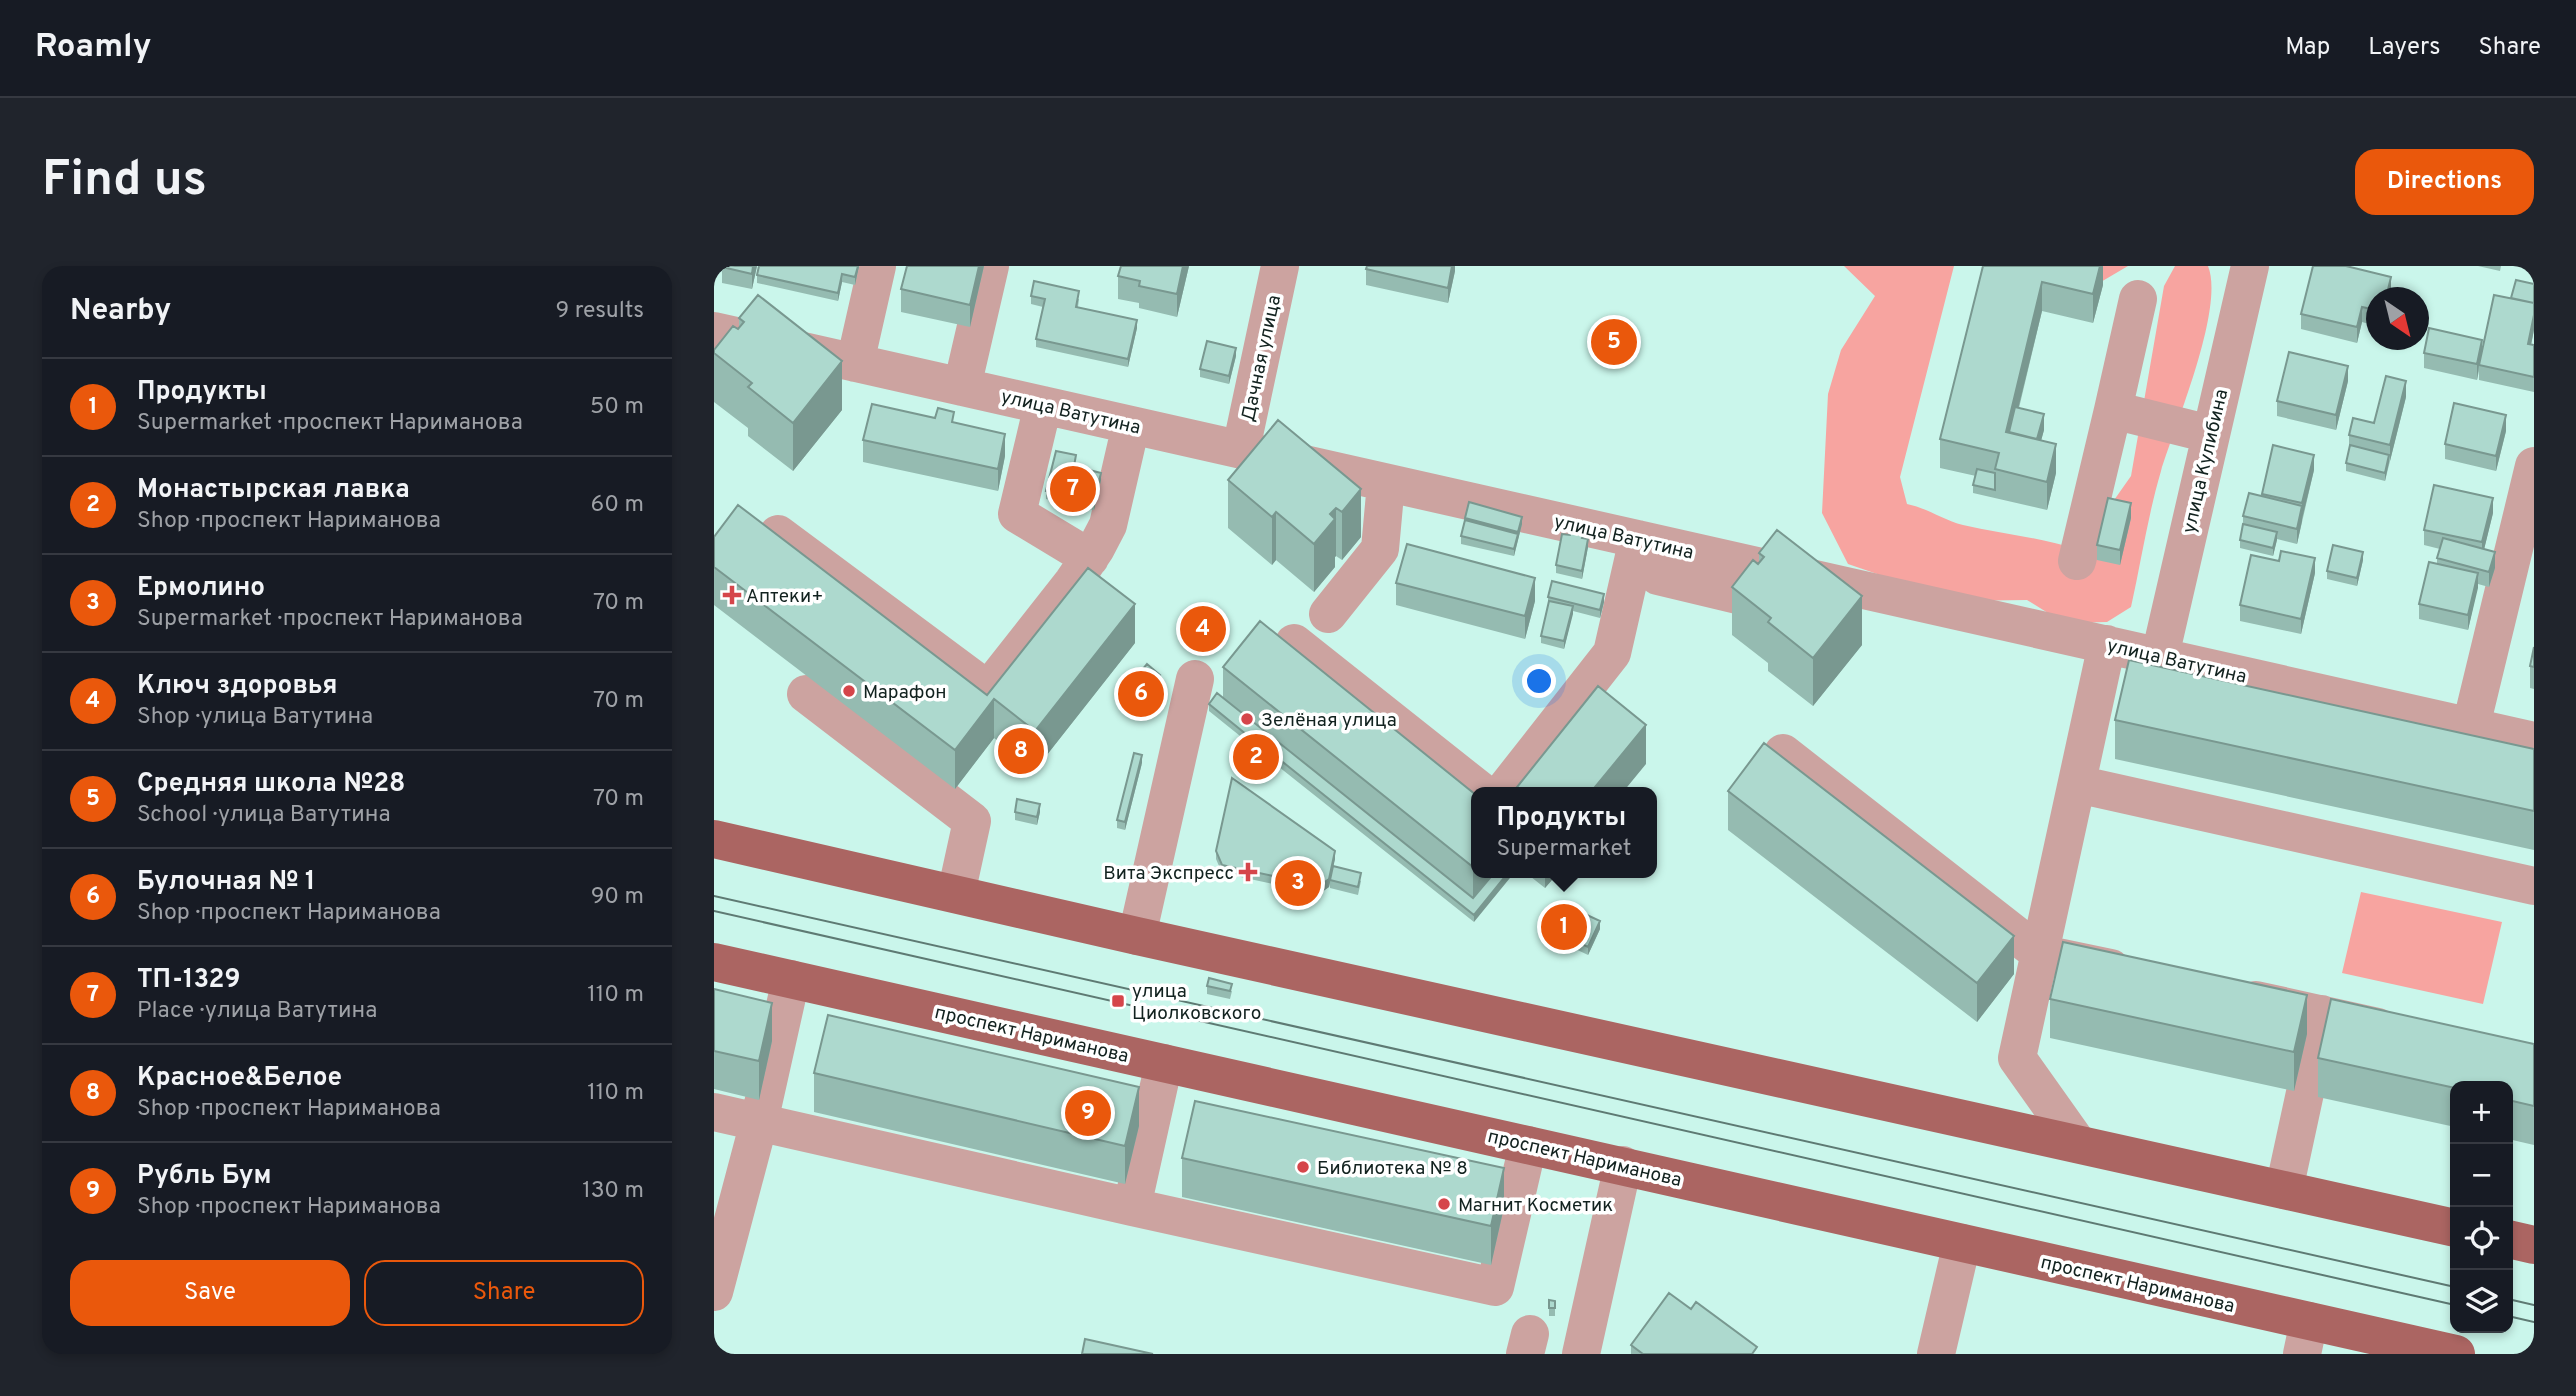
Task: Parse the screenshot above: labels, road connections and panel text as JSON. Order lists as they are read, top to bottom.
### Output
{
  "streets": {
    "main road": ["проспект Нариманова"],
    "street": ["Дачная улица", "улица Ватутина", "улица Кулибина"]
  },
  "crossings": [
    ["Дачная улица", "улица Ватутина"],
    ["улица Ватутина", "улица Кулибина"]
  ],
  "places": {
    "health": ["Аптеки+", "Вита Экспресс"],
    "other": [
      "Марафон",
      "Зелёная улица",
      "Библиотека № 8",
      "Магнит Косметик"
    ],
    "transit": ["улица Циолковского"]
  },
  "north": "bottom right",
  "page": {
    "header": "Roamly",
    "nav": ["Map", "Layers", "Share"],
    "buttons": [
      "Directions",
      ["Save", "Share"]
    ],
    "title": "Find us",
    "heading": ["Nearby", "9 results"],
    "pins": [
      "5",
      "7",
      "4",
      "6",
      "8",
      "2",
      "3",
      "1",
      "9"
    ],
    "list": [
      {
        "mark": "1",
        "name": "Продукты",
        "note": "Supermarket · проспект Нариманова",
        "value": "50 m"
      },
      {
        "mark": "2",
        "name": "Монастырская лавка",
        "note": "Shop · проспект Нариманова",
        "value": "60 m"
      },
      {
        "mark": "3",
        "name": "Ермолино",
        "note": "Supermarket · проспект Нариманова",
        "value": "70 m"
      },
      {
        "mark": "4",
        "name": "Ключ здоровья",
        "note": "Shop · улица Ватутина",
        "value": "70 m"
      },
      {
        "mark": "5",
        "name": "Средняя школа №28",
        "note": "School · улица Ватутина",
        "value": "70 m"
      },
      {
        "mark": "6",
        "name": "Булочная № 1",
        "note": "Shop · проспект Нариманова",
        "value": "90 m"
      },
      {
        "mark": "7",
        "name": "ТП-1329",
        "note": "Place · улица Ватутина",
        "value": "110 m"
      },
      {
        "mark": "8",
        "name": "Красное&Белое",
        "note": "Shop · проспект Нариманова",
        "value": "110 m"
      },
      {
        "mark": "9",
        "name": "Рубль Бум",
        "note": "Shop · проспект Нариманова",
        "value": "130 m"
      }
    ],
    "popup": ["Продукты", "Supermarket"],
    "map_buttons": ["+", "−"]
  }
}
